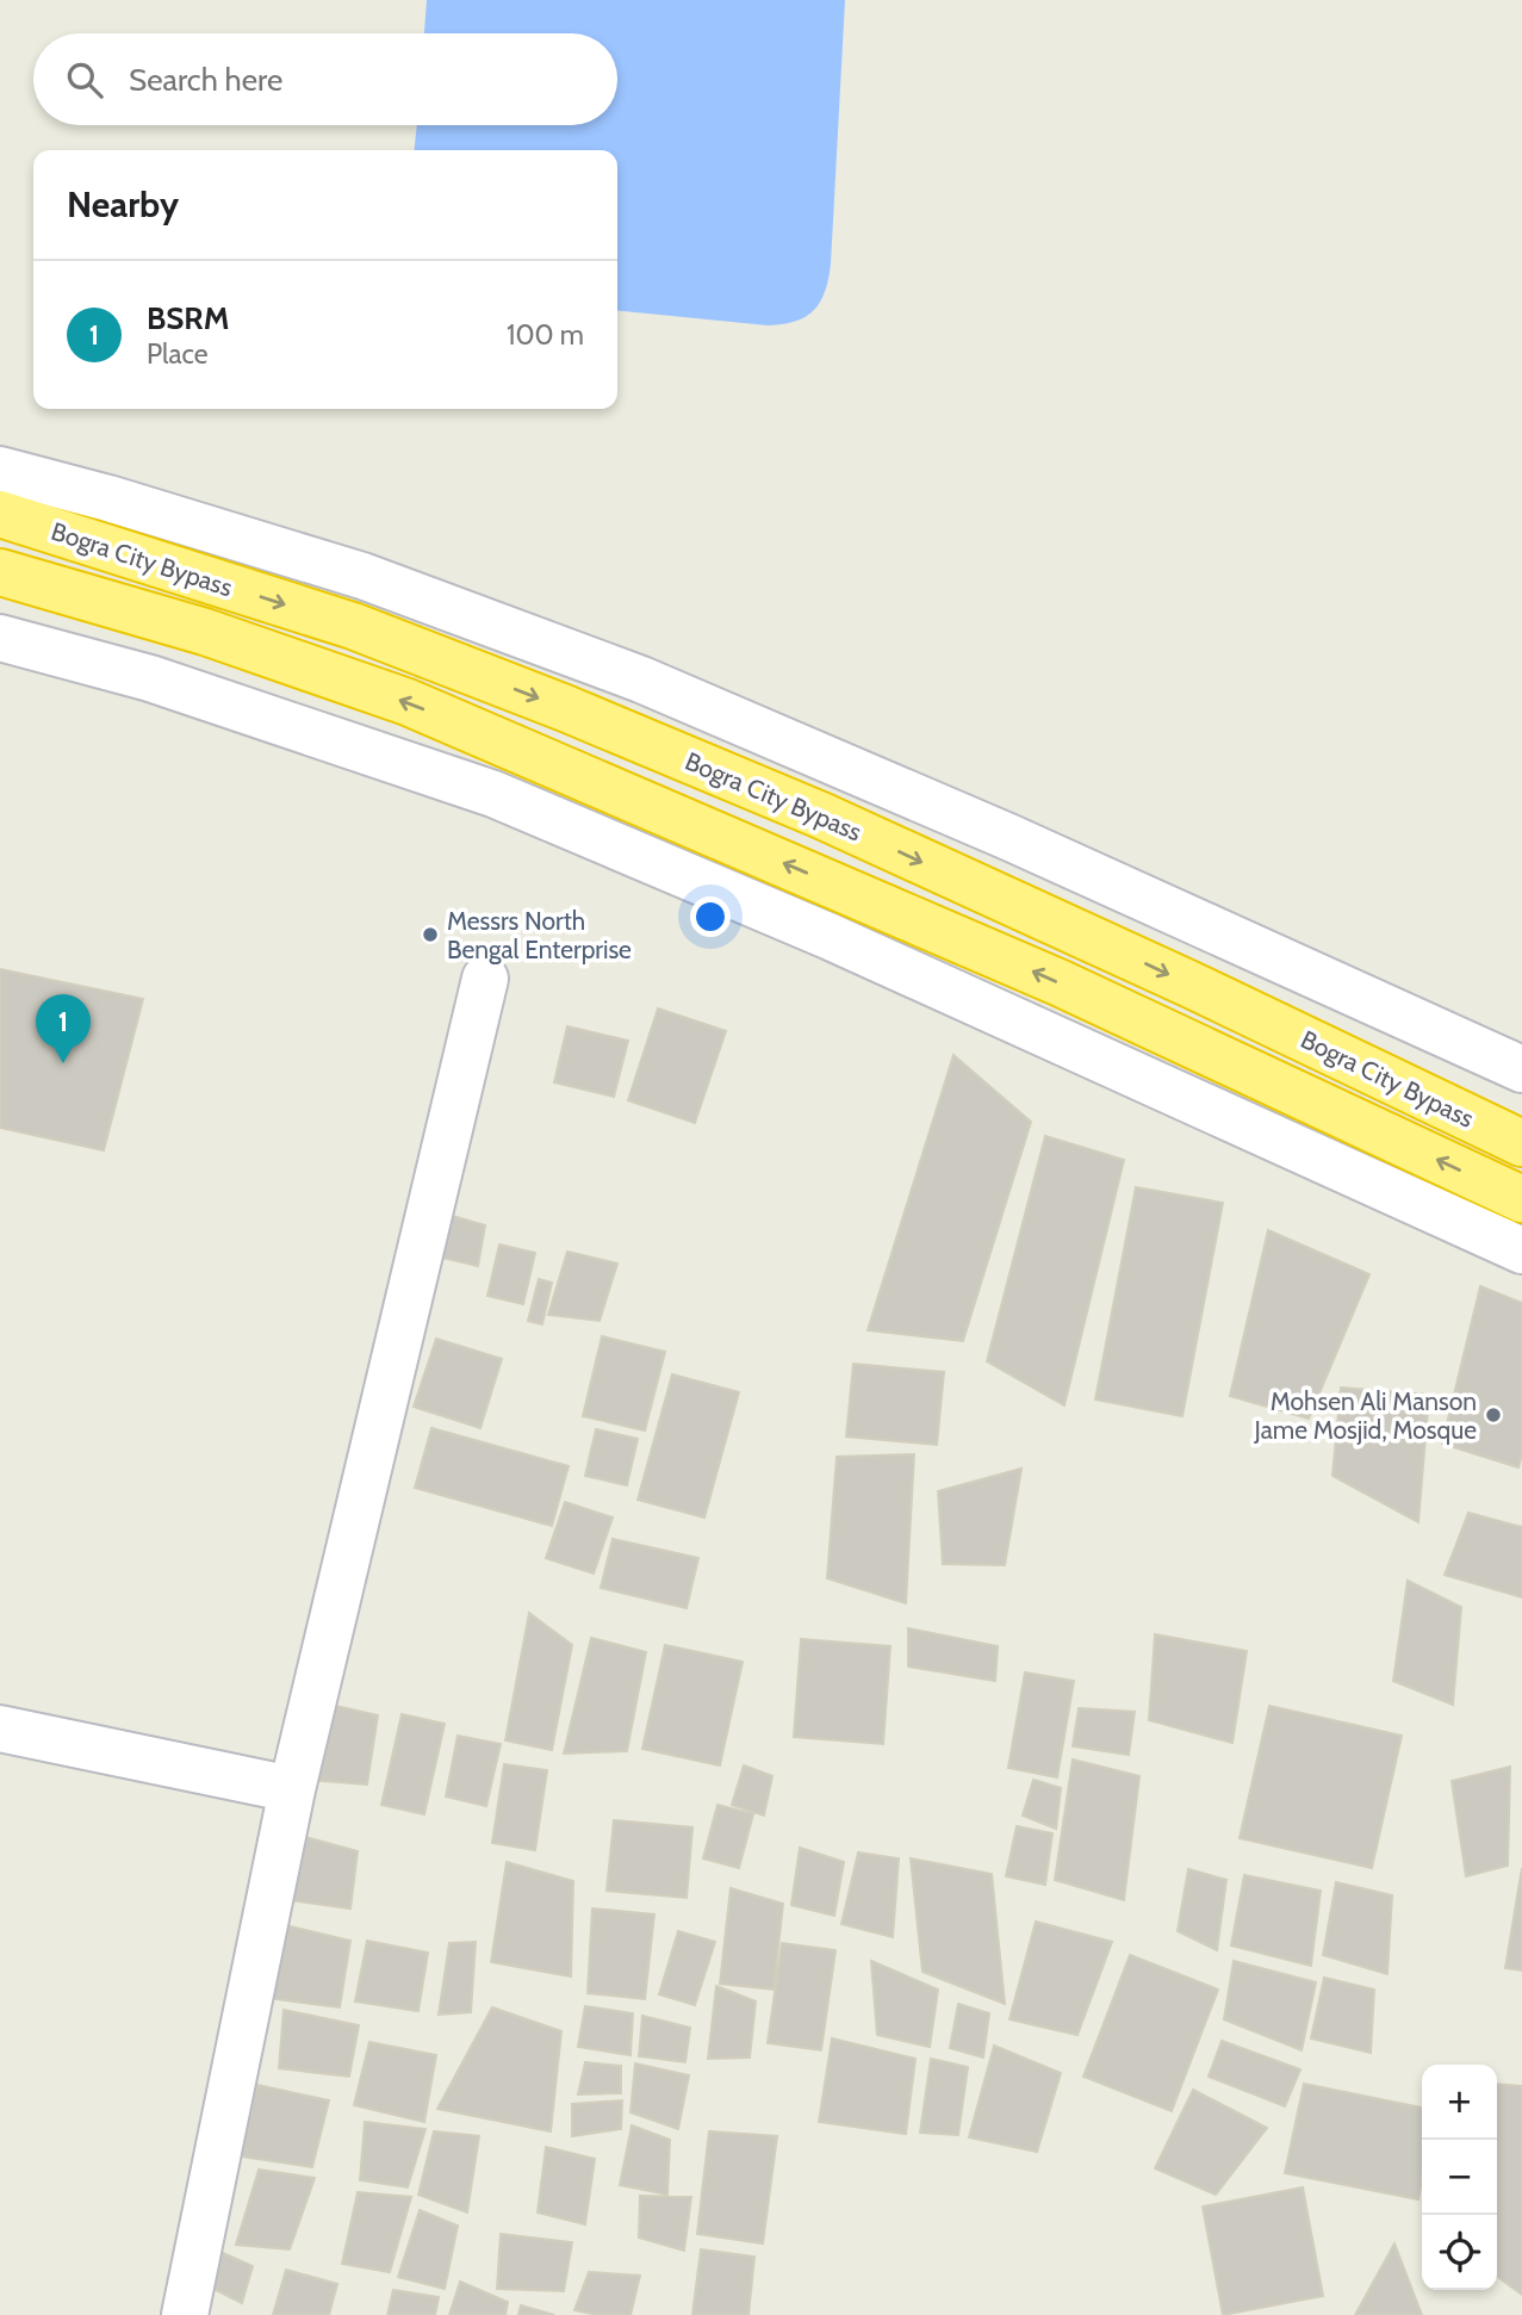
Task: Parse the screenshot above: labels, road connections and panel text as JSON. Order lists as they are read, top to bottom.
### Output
{
  "streets": {
    "highway": ["Bogra City Bypass"]
  },
  "places": ["Messrs North Bengal Enterprise", "Mohsen Ali Manson Jame Mosjid, Mosque"],
  "page": {
    "search": "Search here",
    "heading": "Nearby",
    "list": [
      {
        "mark": "1",
        "name": "BSRM",
        "note": "Place",
        "value": "100 m"
      }
    ],
    "pins": "1",
    "map_buttons": ["+", "−"]
  }
}
